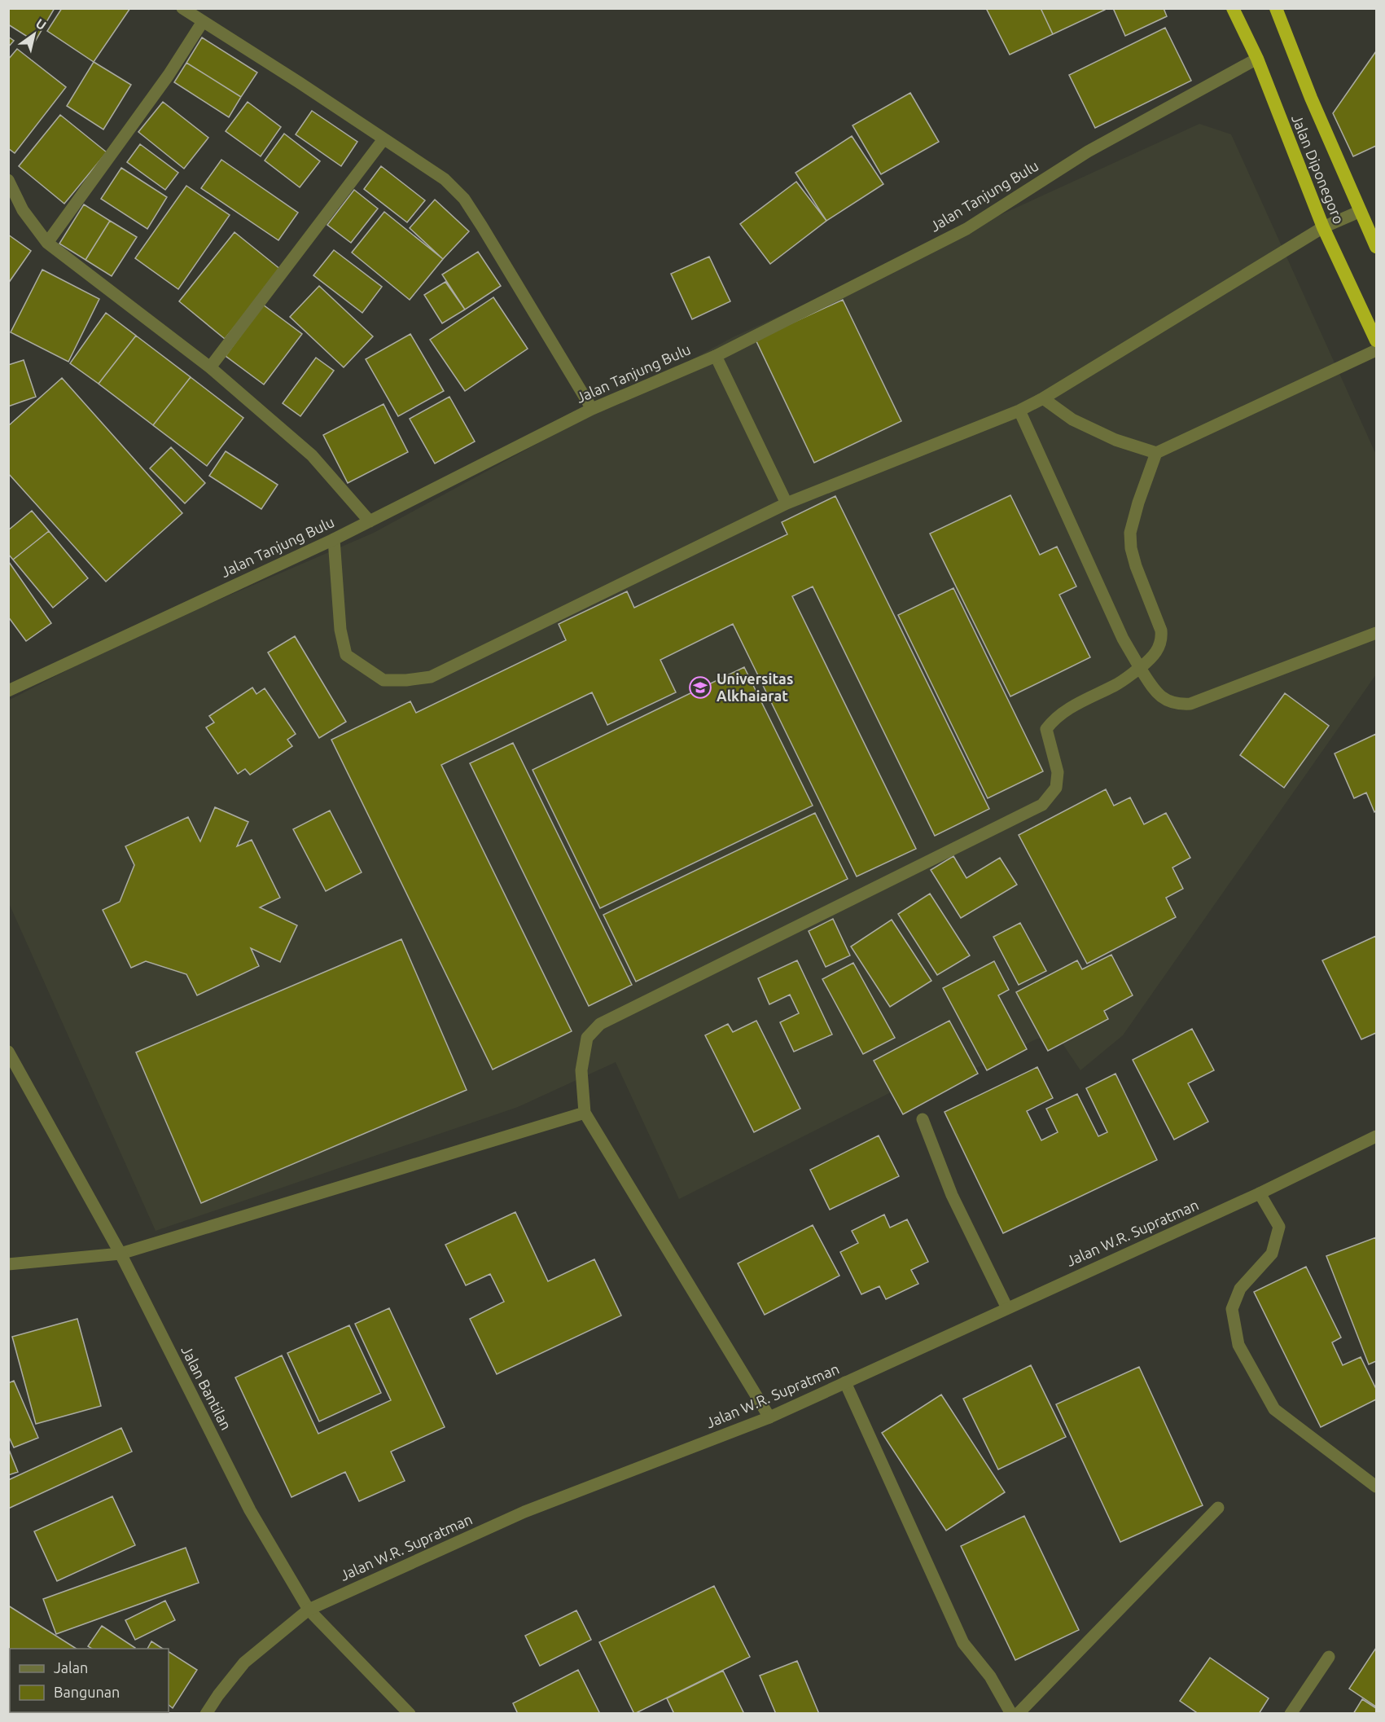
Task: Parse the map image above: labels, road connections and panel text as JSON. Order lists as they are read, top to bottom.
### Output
{
  "streets": {
    "highway": ["Jalan Diponegoro"],
    "street": ["Jalan Tanjung Bulu", "Jalan W.R. Supratman", "Jalan Bantilan"]
  },
  "crossings": [
    ["Jalan Diponegoro", "Jalan Tanjung Bulu"],
    ["Jalan W.R. Supratman", "Jalan Bantilan"]
  ],
  "places": {
    "school or university": ["Universitas Alkhaiarat"]
  },
  "legend": ["Jalan", "Bangunan"],
  "north": "top right"
}
